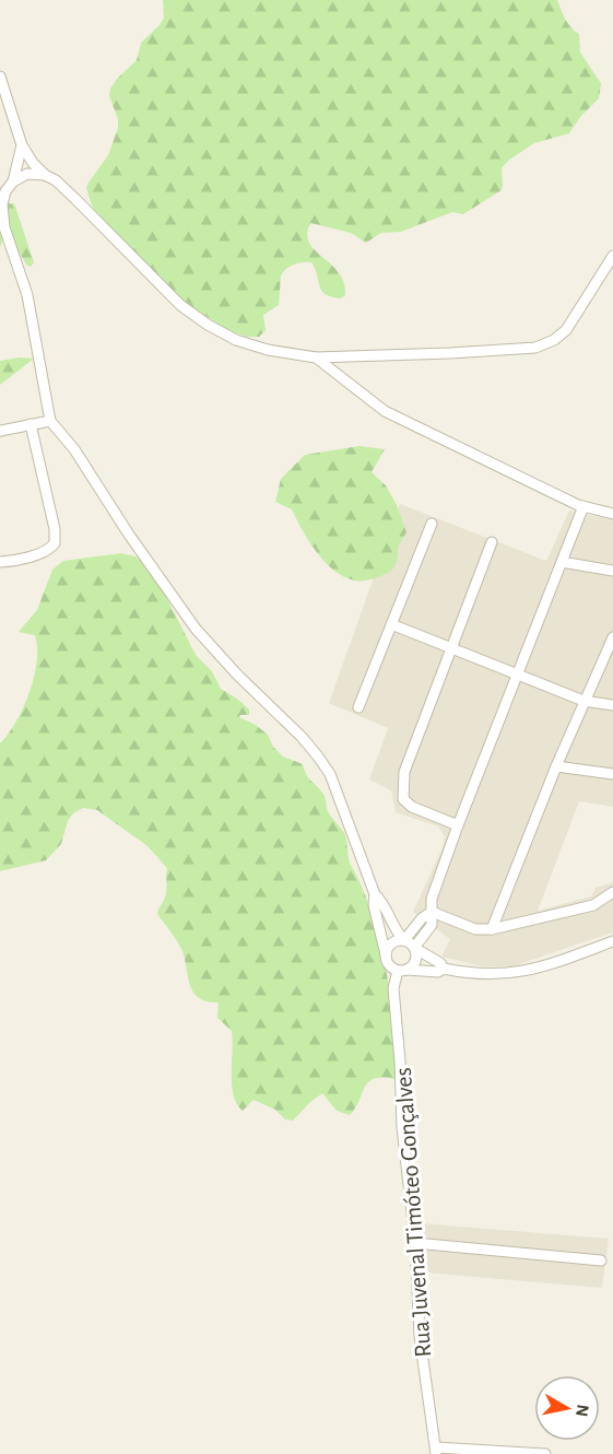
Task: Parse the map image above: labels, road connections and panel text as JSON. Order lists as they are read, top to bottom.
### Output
{
  "streets": {
    "street": ["Rua Juvenal Timóteo Gonçalves"]
  },
  "north": "right"
}
